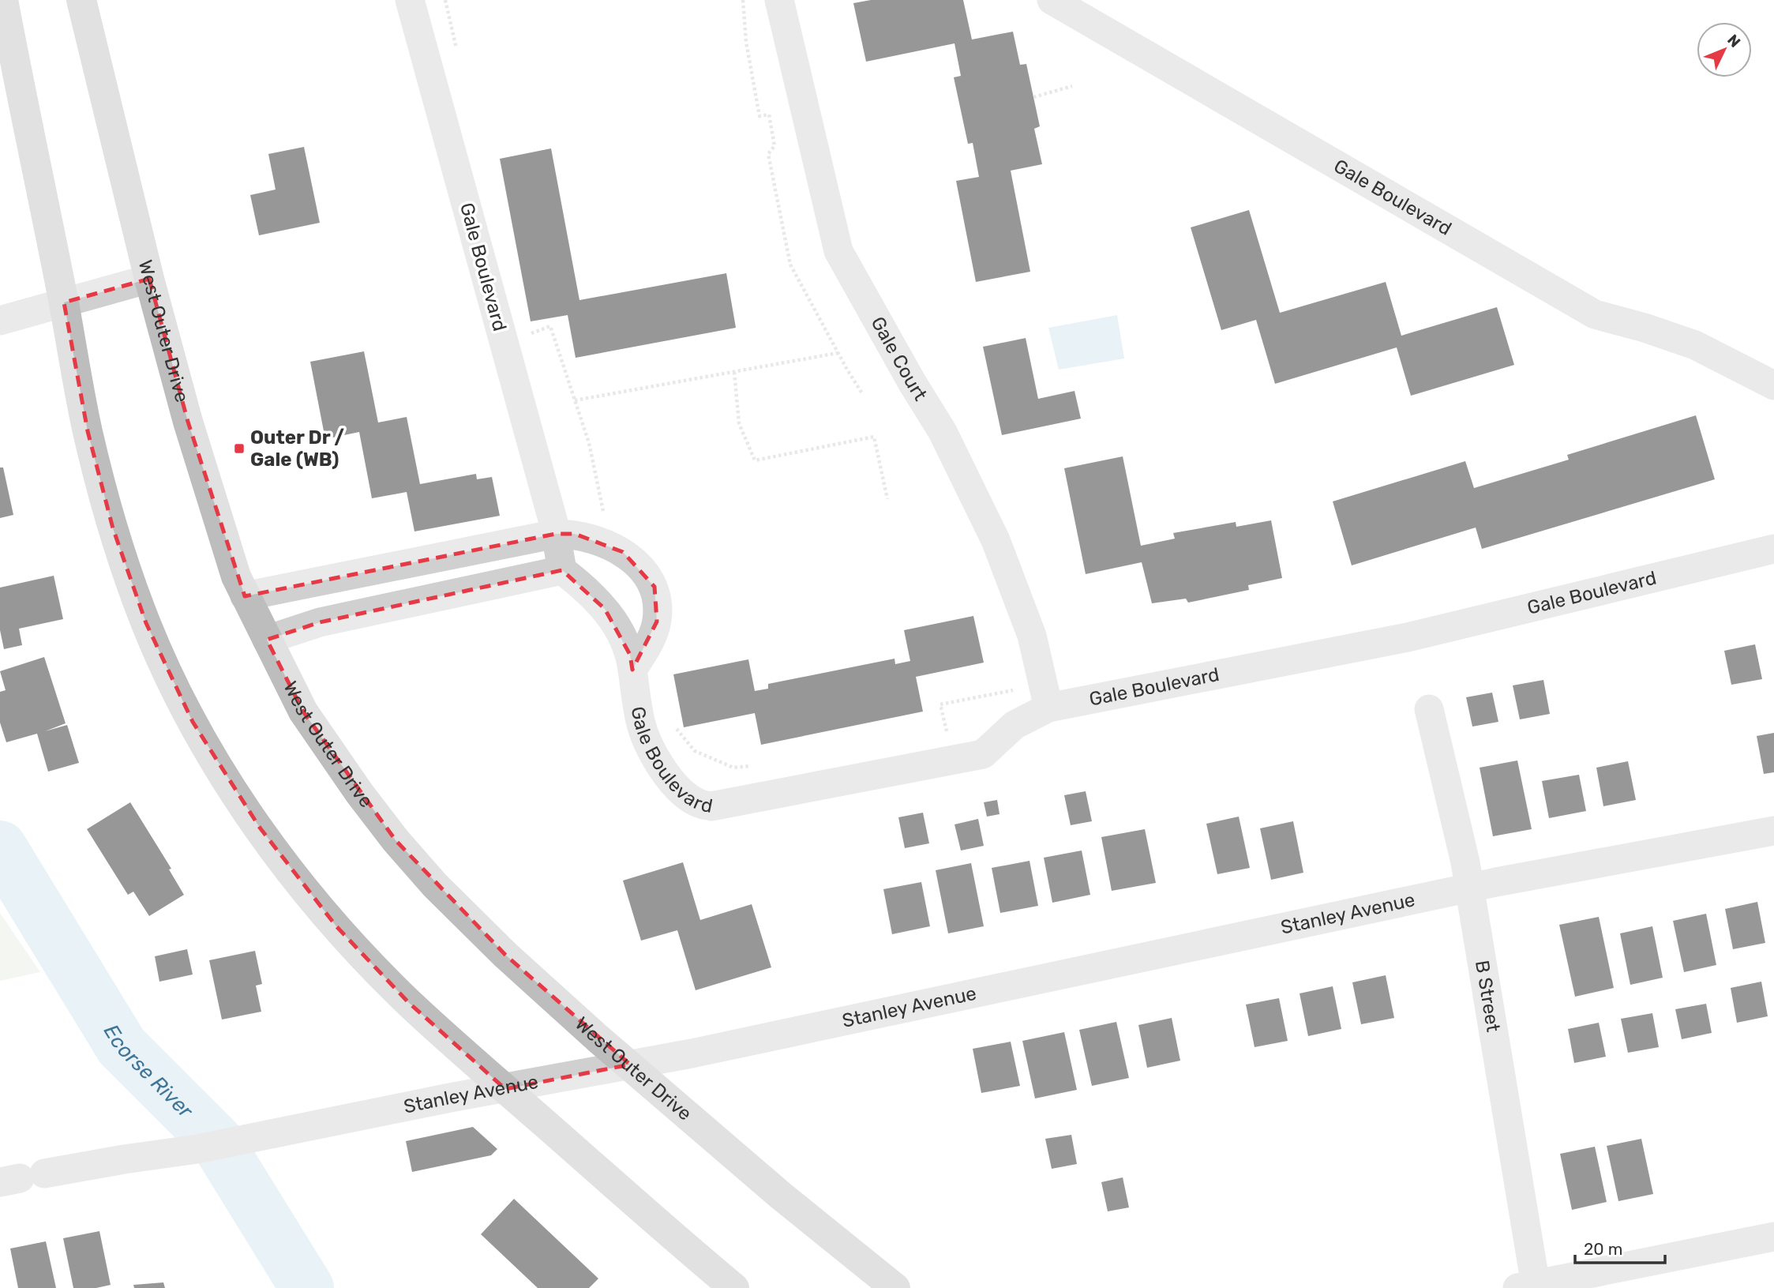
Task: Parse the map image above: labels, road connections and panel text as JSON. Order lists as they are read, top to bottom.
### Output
{
  "streets": {
    "main road": ["West Outer Drive"],
    "street": [
      "Gale Boulevard",
      "Gale Court",
      "Stanley Avenue",
      "B Street"
    ]
  },
  "crossings": [
    ["Gale Boulevard", "West Outer Drive"],
    ["Gale Boulevard", "Gale Court"],
    ["West Outer Drive", "Stanley Avenue"],
    ["Stanley Avenue", "B Street"]
  ],
  "water": ["Ecorse River"],
  "places": {
    "transit": ["Outer Dr / Gale (WB)"]
  },
  "scale_bar": "20 m",
  "north": "top right"
}
